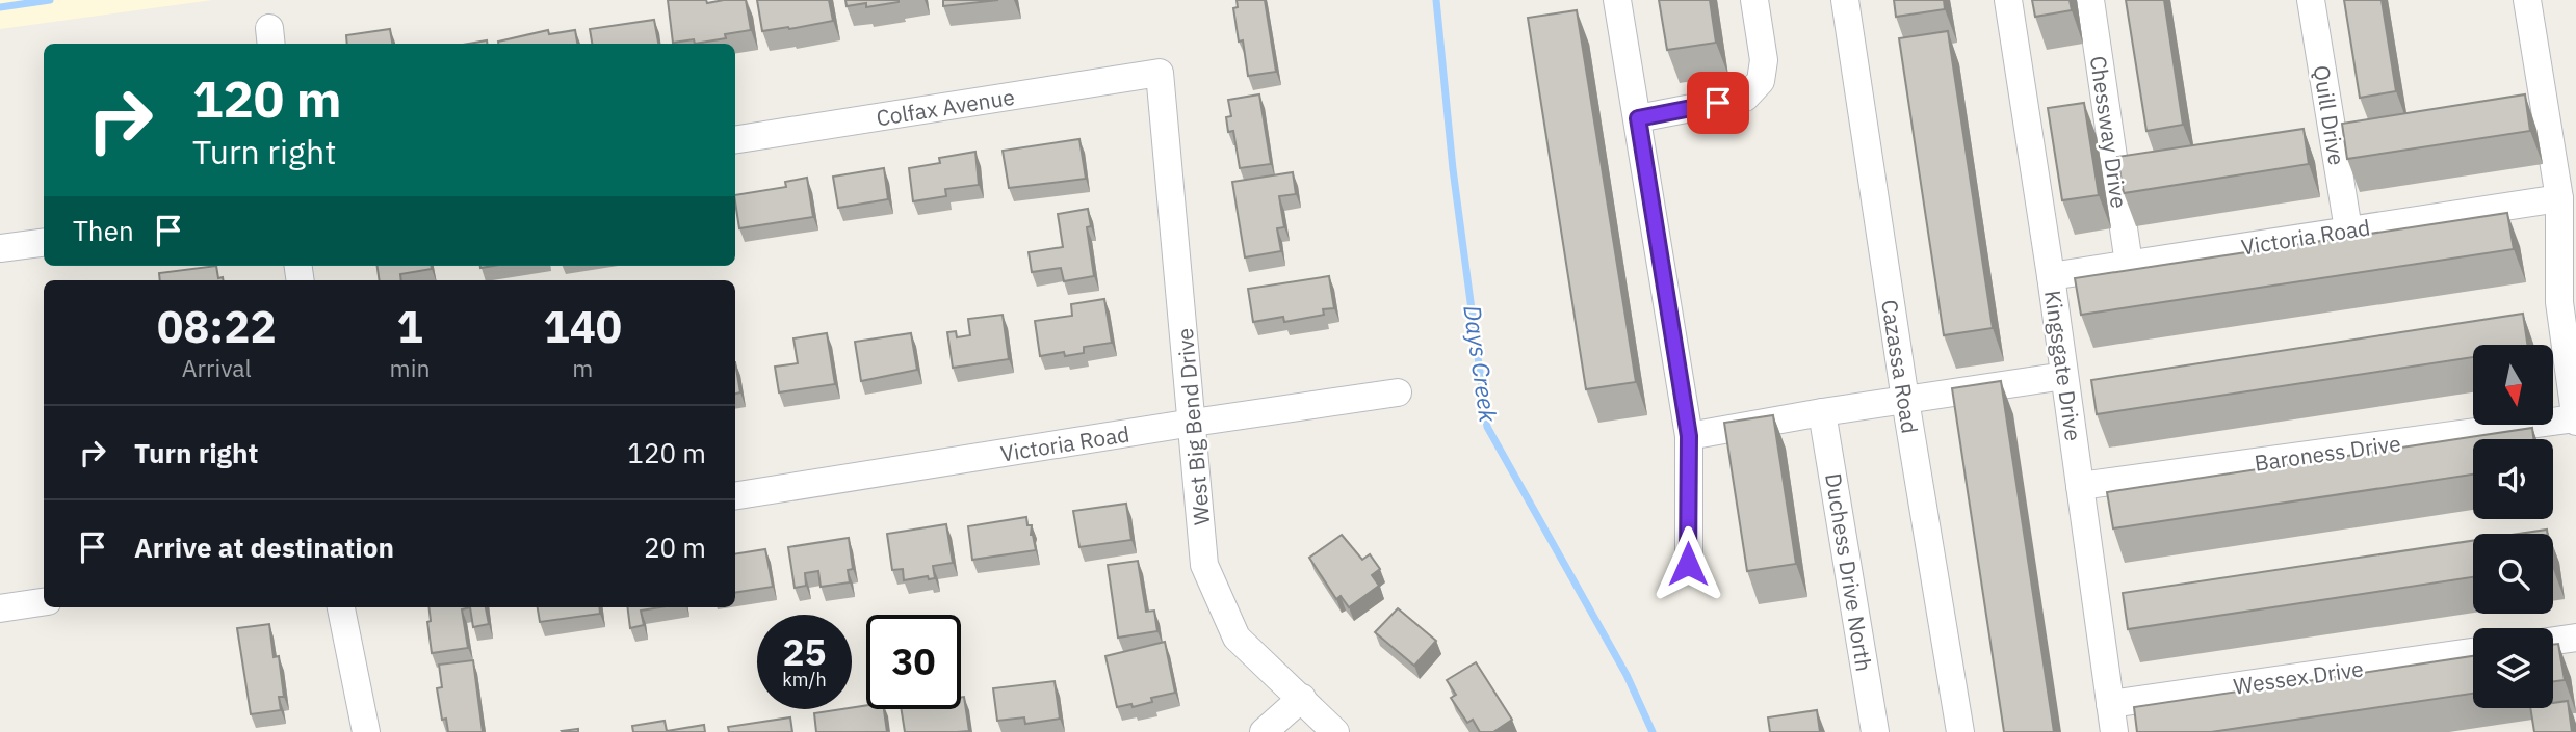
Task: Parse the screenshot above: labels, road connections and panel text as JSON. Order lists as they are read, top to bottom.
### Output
{
  "streets": {
    "street": [
      "Colfax Avenue",
      "Quill Drive",
      "Chessway Drive",
      "Victoria Road",
      "Kingsgate Drive",
      "Cazassa Road",
      "West Big Bend Drive",
      "Baroness Drive",
      "Duchess Drive North",
      "Wessex Drive"
    ]
  },
  "crossings": [
    ["Colfax Avenue", "West Big Bend Drive"],
    ["Quill Drive", "Victoria Road"],
    ["Chessway Drive", "Victoria Road"],
    ["Chessway Drive", "Kingsgate Drive"],
    ["Victoria Road", "Kingsgate Drive"],
    ["Victoria Road", "West Big Bend Drive"],
    ["Kingsgate Drive", "Baroness Drive"],
    ["Kingsgate Drive", "Wessex Drive"]
  ],
  "water": ["Days Creek"],
  "north": "bottom",
  "page": {
    "turn": ["120 m", "Turn right"],
    "then": "Then",
    "eta": [
      "08:22",
      "Arrival",
      "1",
      "min",
      "140",
      "m"
    ],
    "list": [
      {
        "name": "Turn right",
        "value": "120 m"
      },
      {
        "name": "Arrive at destination",
        "value": "20 m"
      }
    ],
    "speed": "25 km/h",
    "limit": "30"
  }
}
